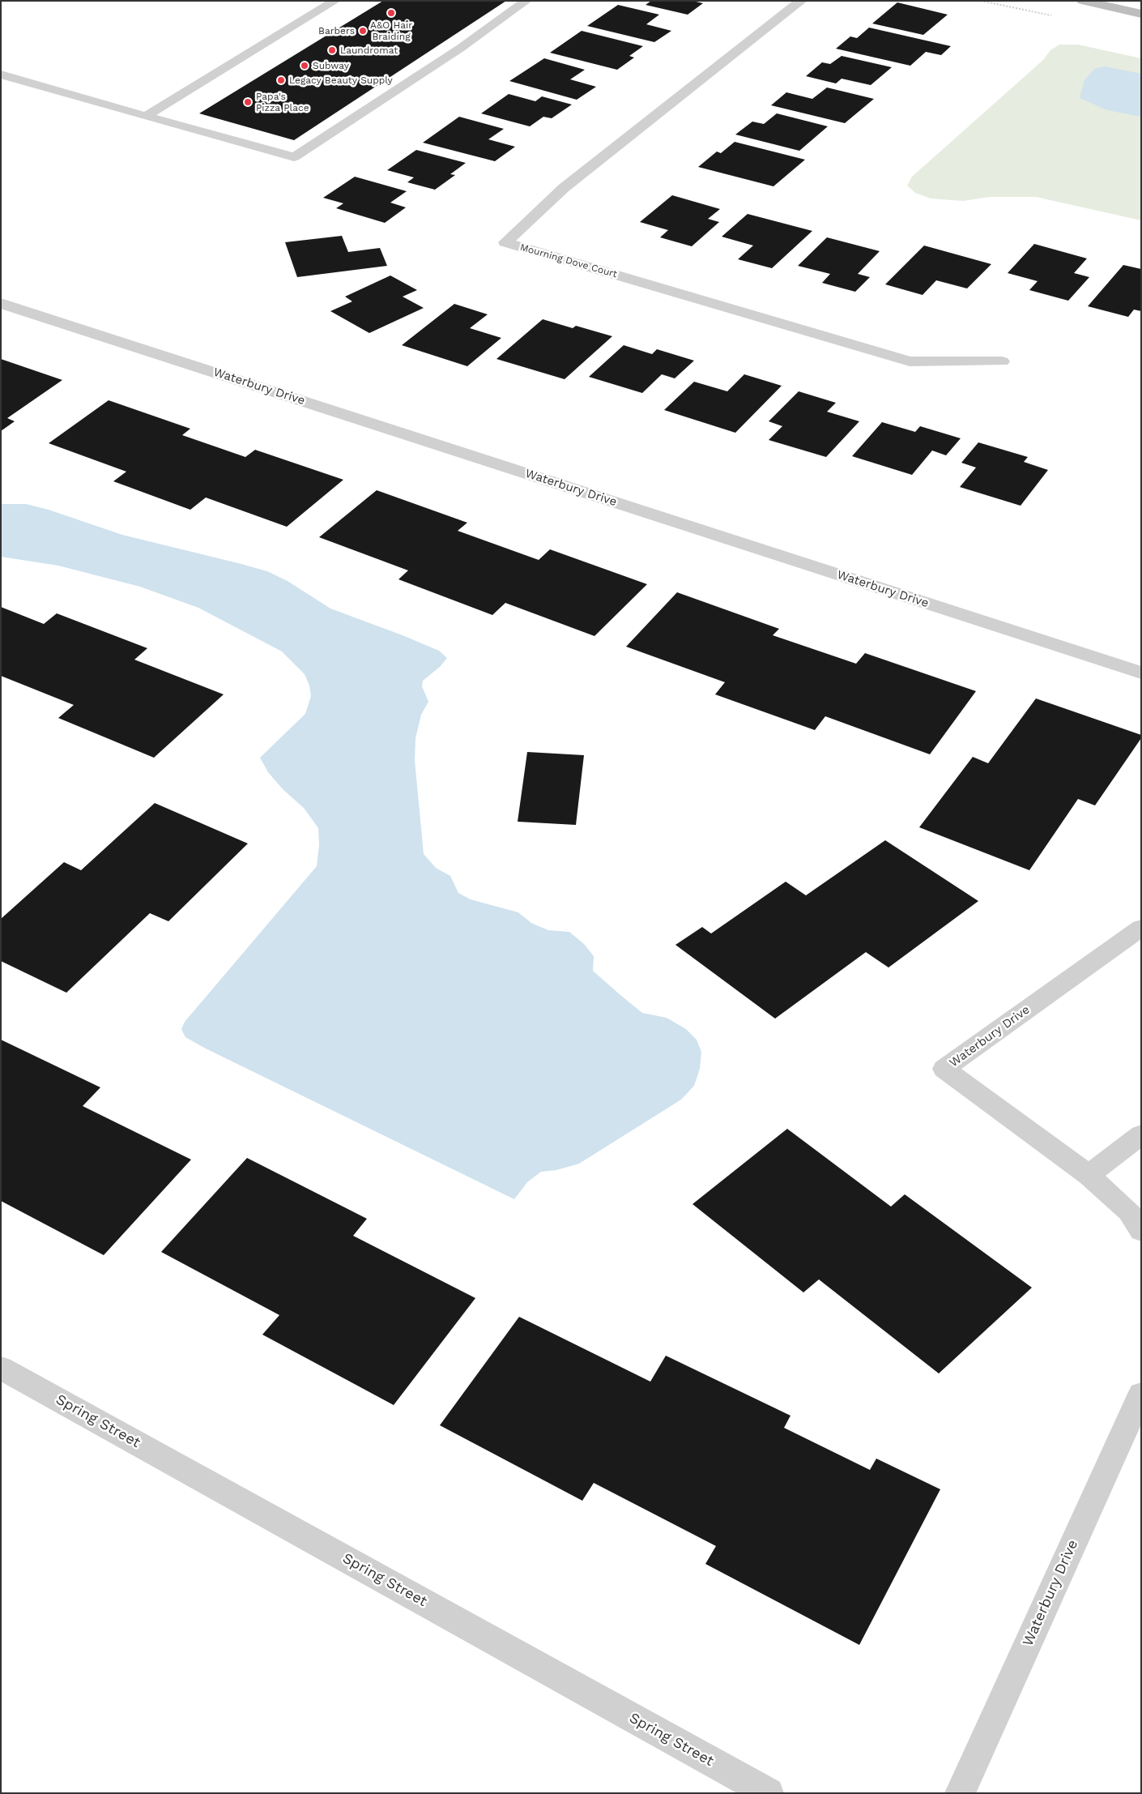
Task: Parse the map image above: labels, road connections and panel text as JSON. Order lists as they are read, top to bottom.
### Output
{
  "streets": {
    "street": ["Mourning Dove Court", "Waterbury Drive", "Spring Street"]
  },
  "places": [
    "A&O Hair Braiding",
    "Barbers",
    "Laundromat",
    "Subway",
    "Legacy Beauty Supply",
    "Papa's Pizza Place"
  ]
}
